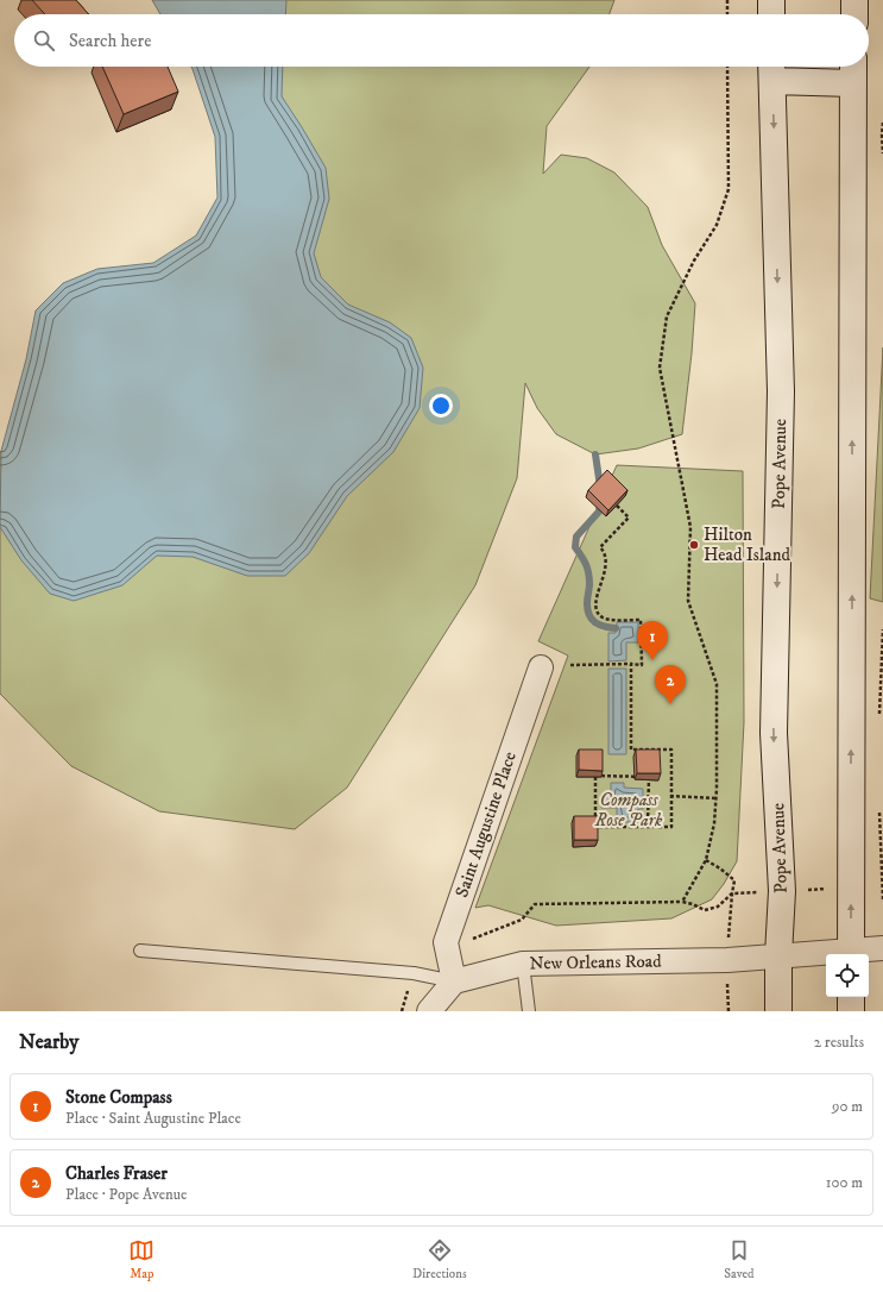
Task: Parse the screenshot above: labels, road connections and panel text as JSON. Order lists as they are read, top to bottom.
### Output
{
  "streets": {
    "main road": ["Pope Avenue"],
    "street": ["Saint Augustine Place", "New Orleans Road"]
  },
  "crossings": [
    ["Pope Avenue", "New Orleans Road"]
  ],
  "parks": ["Compass Rose Park"],
  "places": ["Hilton Head Island"],
  "page": {
    "search": "Search here",
    "pins": ["1", "2"],
    "heading": ["Nearby", "2 results"],
    "list": [
      {
        "mark": "1",
        "name": "Stone Compass",
        "note": "Place · Saint Augustine Place",
        "value": "90 m"
      },
      {
        "mark": "2",
        "name": "Charles Fraser",
        "note": "Place · Pope Avenue",
        "value": "100 m"
      }
    ],
    "nav": ["Map", "Directions", "Saved"]
  }
}
